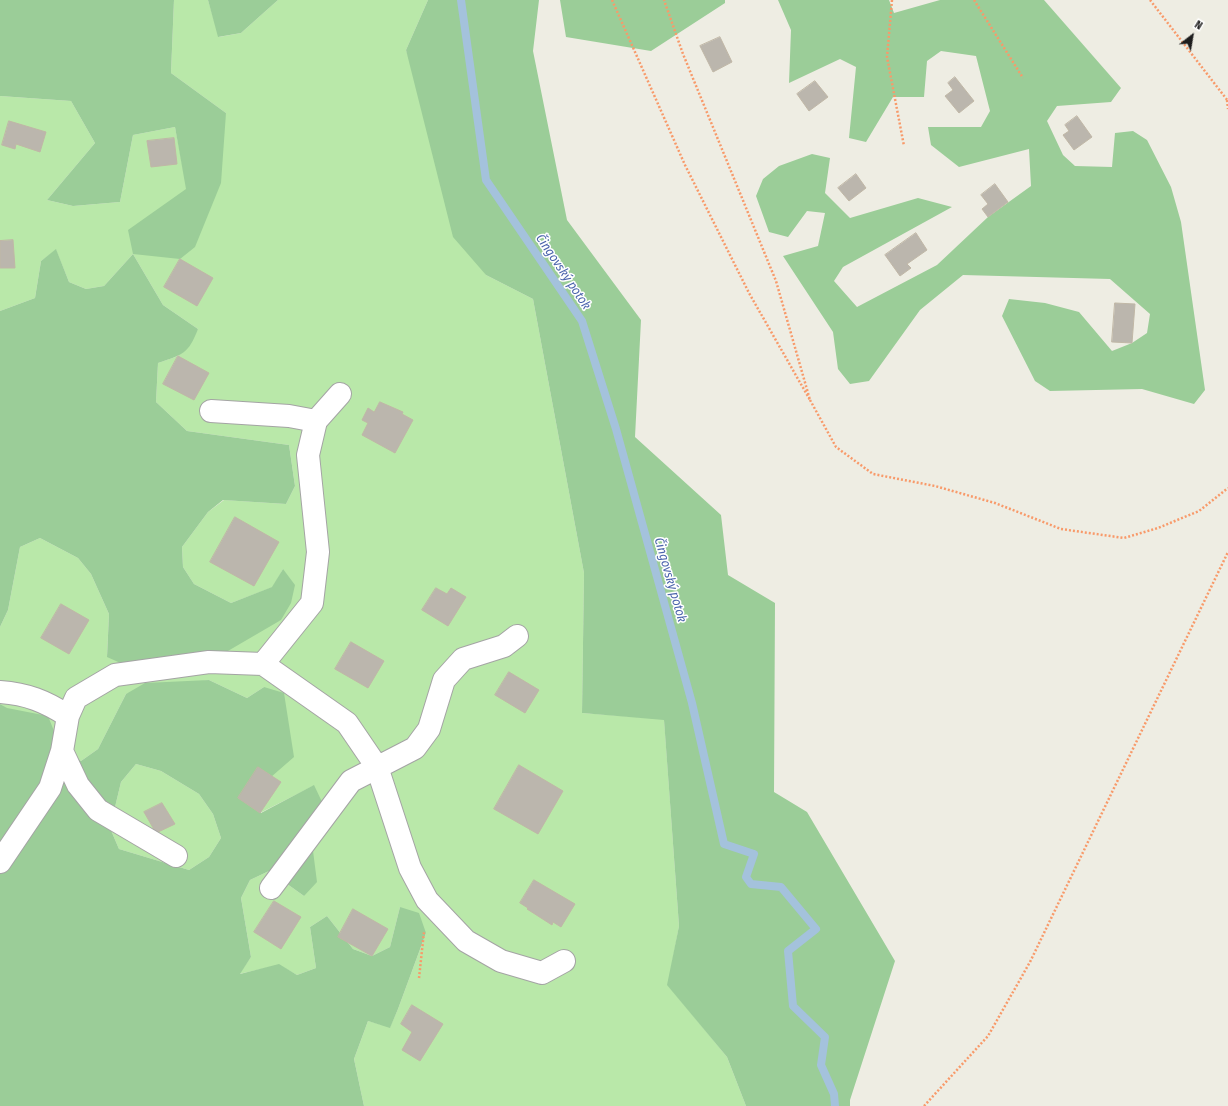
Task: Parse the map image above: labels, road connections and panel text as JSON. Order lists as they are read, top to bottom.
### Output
{
  "water": ["Čingovský potok"],
  "north": "top right"
}
